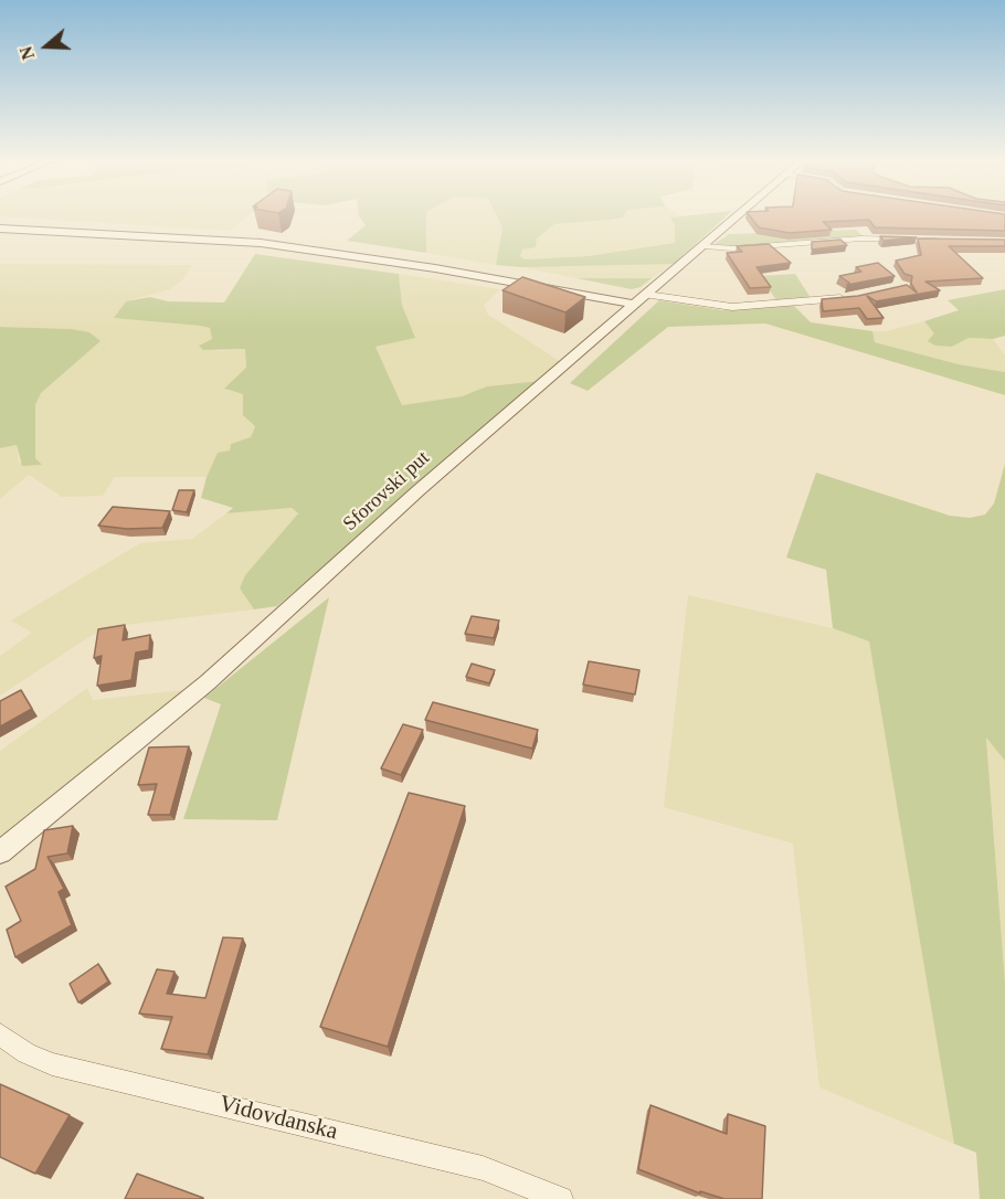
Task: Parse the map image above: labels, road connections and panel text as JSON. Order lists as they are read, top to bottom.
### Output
{
  "streets": {
    "street": ["Sforovski put", "Vidovdanska"]
  },
  "north": "left"
}
